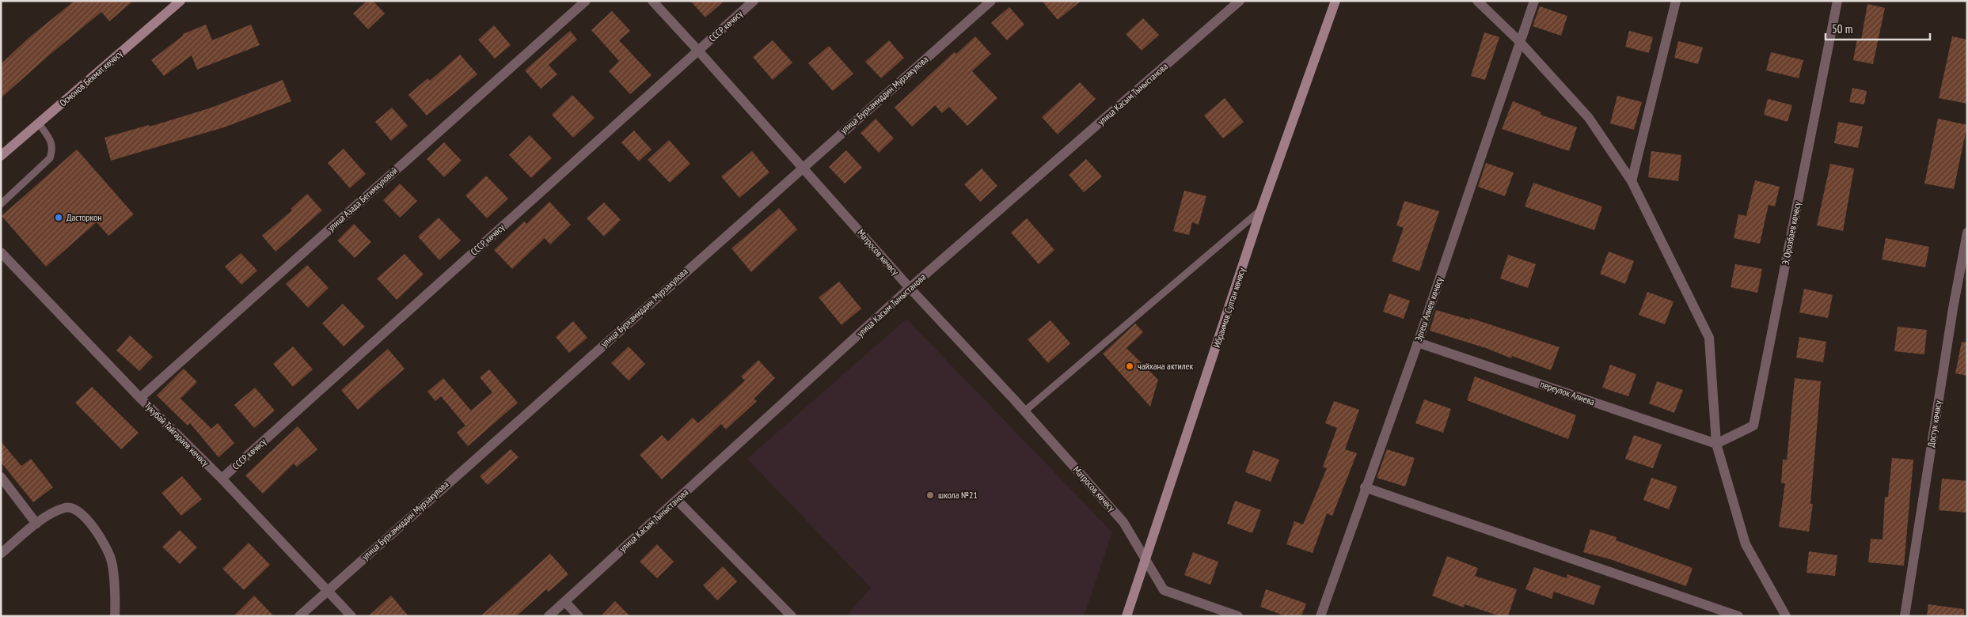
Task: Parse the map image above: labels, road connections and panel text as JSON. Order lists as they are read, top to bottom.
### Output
{
  "streets": {
    "main road": ["Осмонов Бекмат көчөсү", "Ибраимов Султан көчөсү"],
    "street": [
      "СССР көчөсү",
      "улица Касым Тыныстанова",
      "улица Бурхамиддин Мурзакулова",
      "улица Азада Бегимкуловой",
      "Э. Орозбаев көчөсү",
      "Матросов көчөсү",
      "Эргеш Алиев көчөсү",
      "переулок Алиева",
      "Достук көчөсү",
      "Тукубай Тайгараев көчөсү"
    ]
  },
  "crossings": [
    ["СССР көчөсү", "Матросов көчөсү"],
    ["СССР көчөсү", "Тукубай Тайгараев көчөсү"],
    ["улица Касым Тыныстанова", "Матросов көчөсү"],
    ["улица Бурхамиддин Мурзакулова", "Матросов көчөсү"],
    ["улица Бурхамиддин Мурзакулова", "Тукубай Тайгараев көчөсү"],
    ["улица Азада Бегимкуловой", "Тукубай Тайгараев көчөсү"],
    ["Э. Орозбаев көчөсү", "переулок Алиева"],
    ["Матросов көчөсү", "Ибраимов Султан көчөсү"],
    ["Эргеш Алиев көчөсү", "переулок Алиева"]
  ],
  "places": ["Дасторкон", "чайхана актилек", "школа №21"],
  "scale_bar": "50 m"
}
